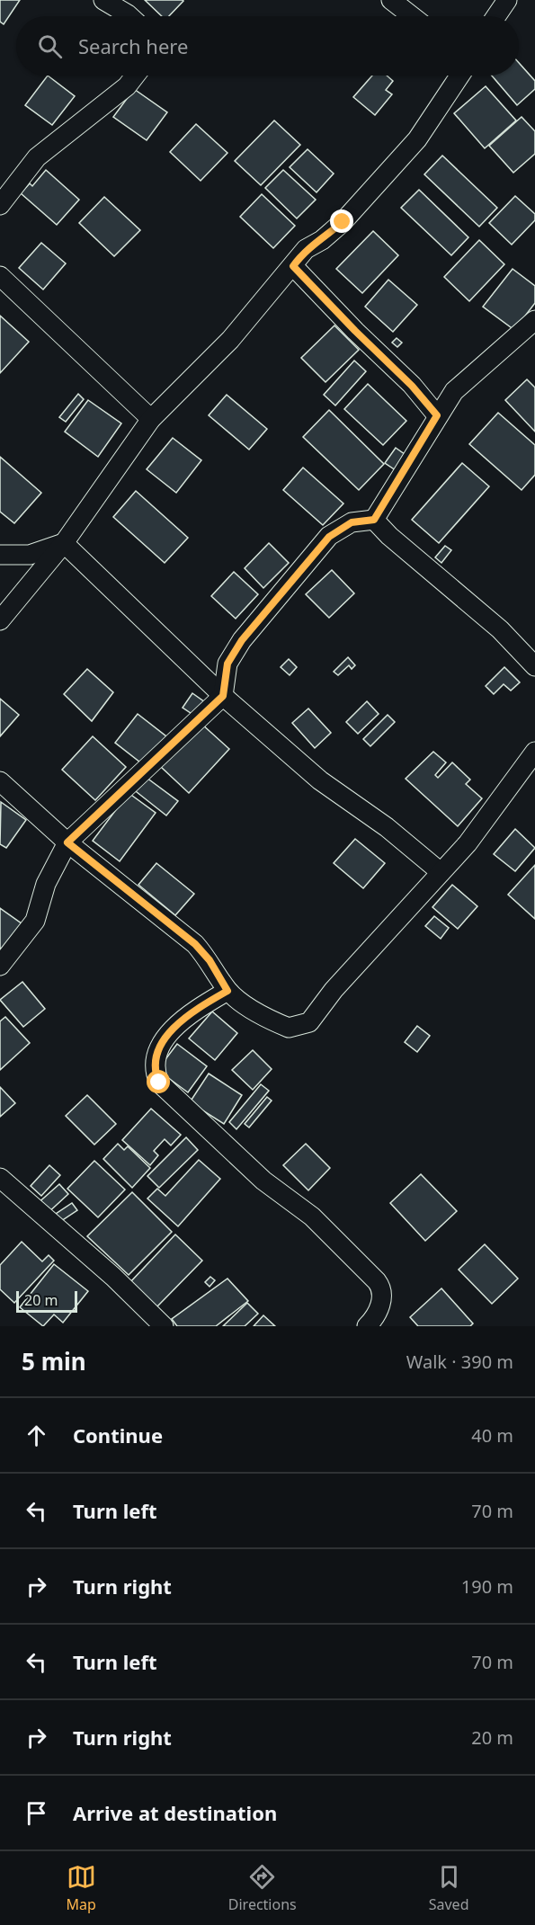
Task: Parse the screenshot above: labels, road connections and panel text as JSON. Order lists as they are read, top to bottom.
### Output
{
  "scale_bar": "20 m",
  "page": {
    "search": "Search here",
    "scale": "20 m",
    "heading": ["5 min", "Walk · 390 m"],
    "list": [
      ["Continue", "40 m"],
      ["Turn left", "70 m"],
      ["Turn right", "190 m"],
      ["Turn left", "70 m"],
      ["Turn right", "20 m"],
      "Arrive at destination"
    ],
    "nav": ["Map", "Directions", "Saved"]
  }
}
